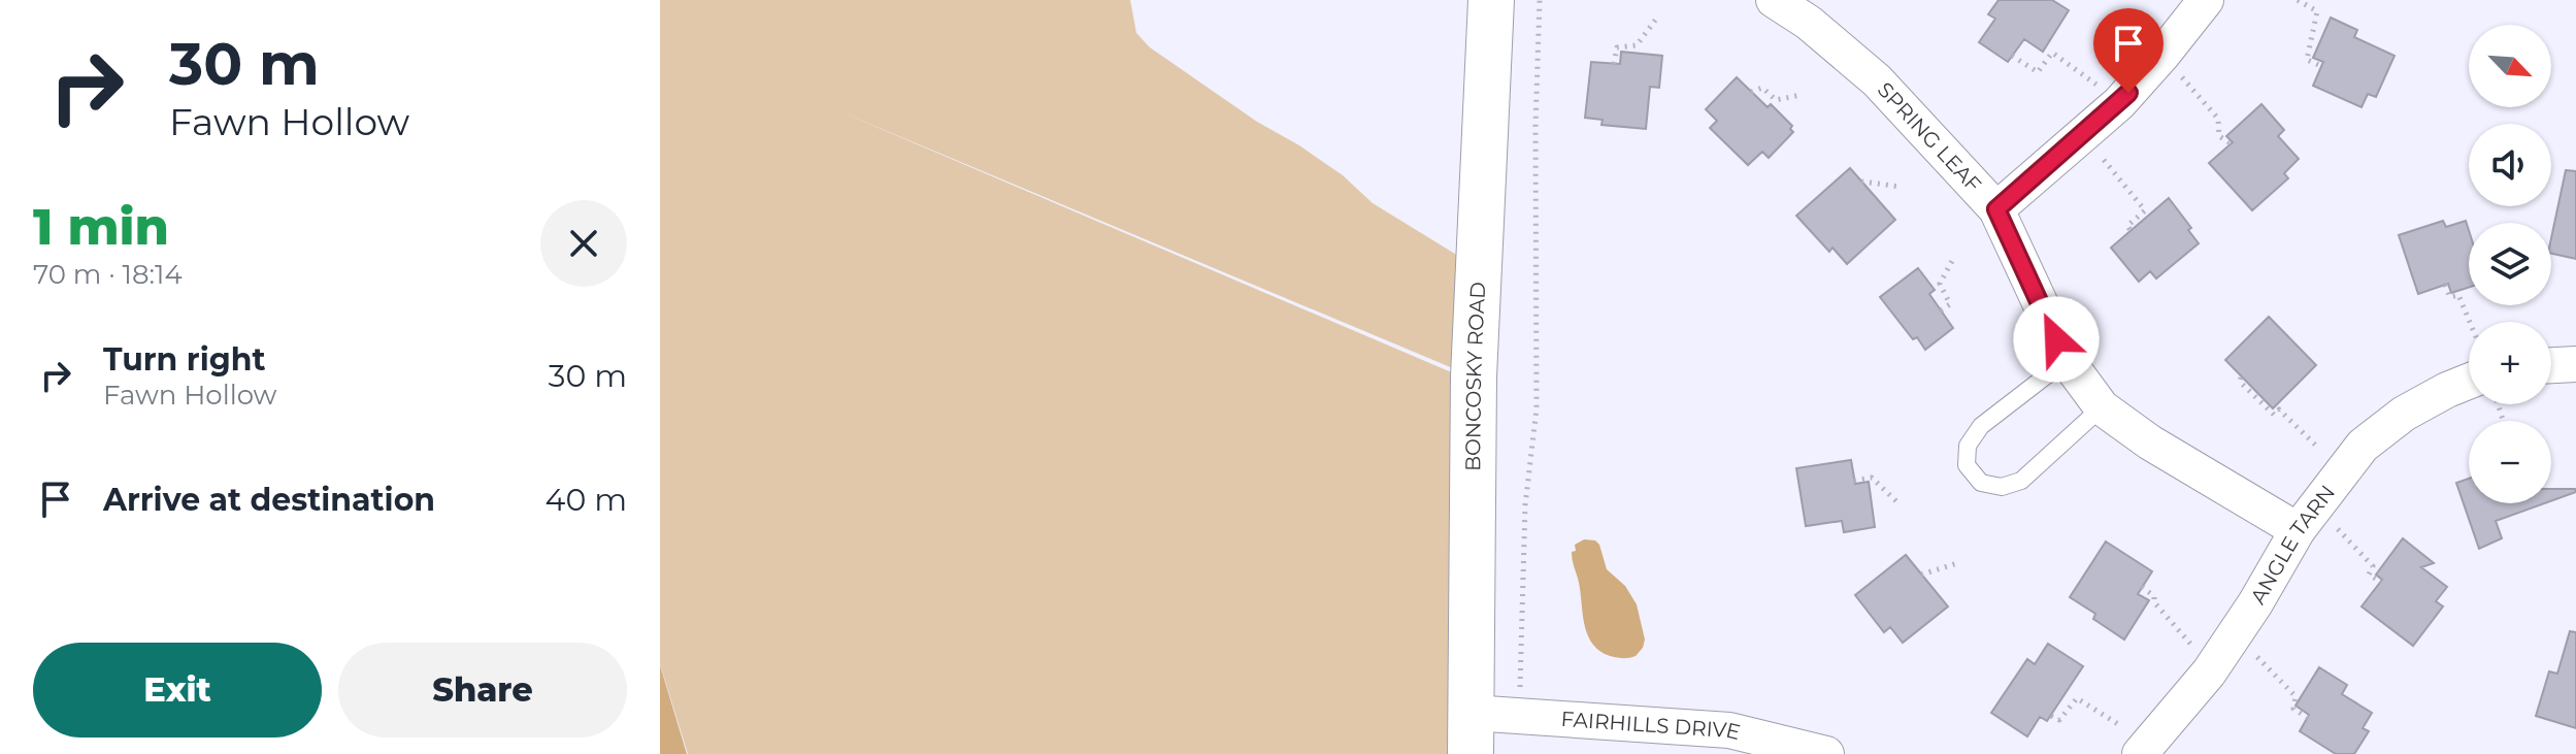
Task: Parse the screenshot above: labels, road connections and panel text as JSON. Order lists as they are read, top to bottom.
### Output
{
  "streets": {
    "street": [
      "SPRING LEAF",
      "BONCOSKY ROAD",
      "ANGLE TARN",
      "FAIRHILLS DRIVE"
    ]
  },
  "crossings": [
    ["SPRING LEAF", "ANGLE TARN"],
    ["BONCOSKY ROAD", "FAIRHILLS DRIVE"]
  ],
  "north": "bottom right",
  "page": {
    "turn": ["30 m", "Fawn Hollow"],
    "map_buttons": ["+", "−"],
    "heading": ["1 min", "70 m · 18:14"],
    "list": [
      {
        "name": "Turn right",
        "note": "Fawn Hollow",
        "value": "30 m"
      },
      {
        "name": "Arrive at destination",
        "value": "40 m"
      }
    ],
    "buttons": ["Exit", "Share"]
  }
}
